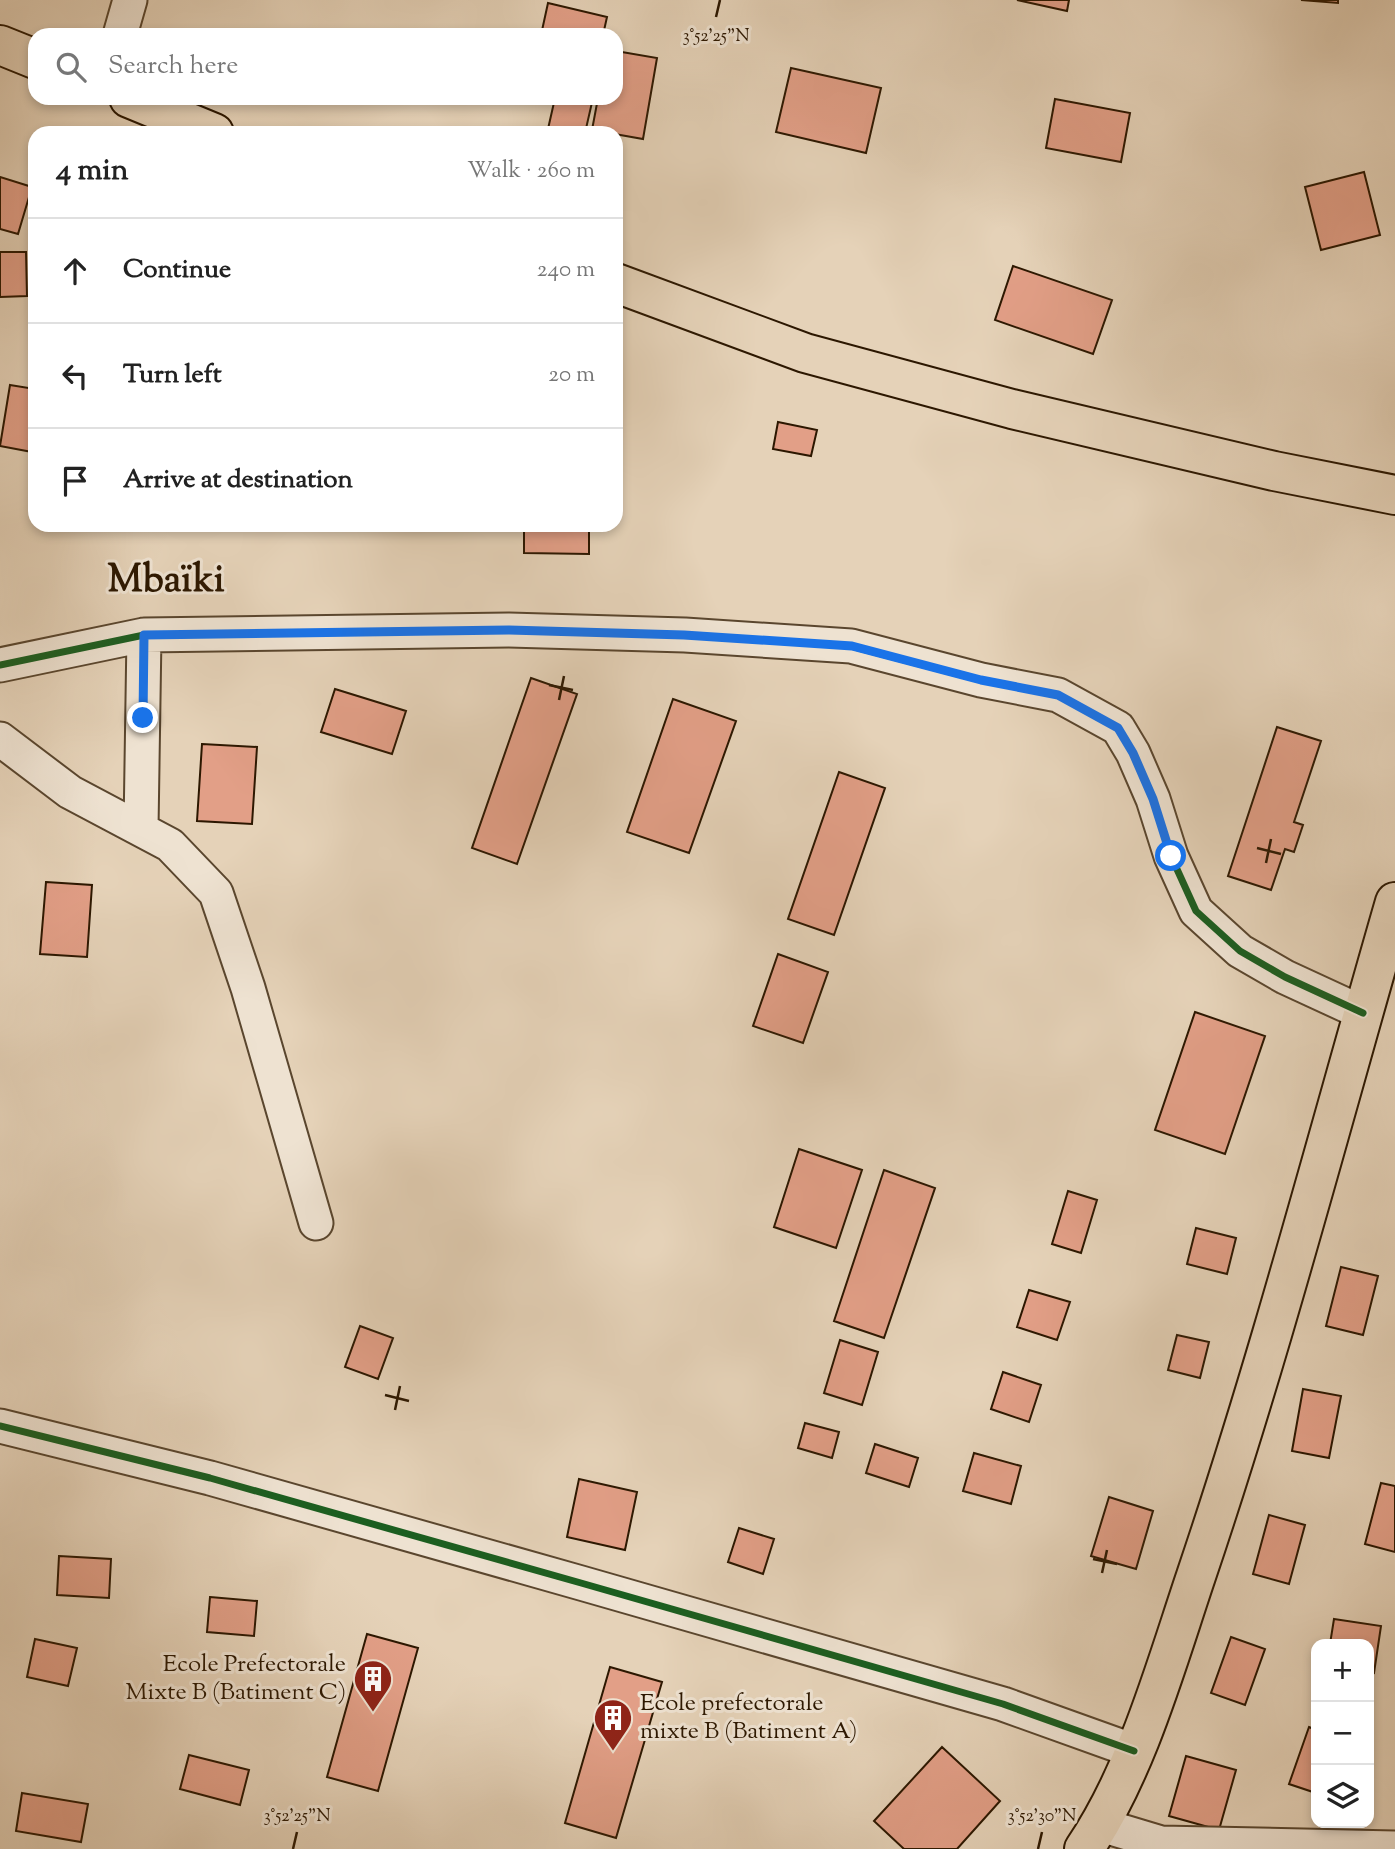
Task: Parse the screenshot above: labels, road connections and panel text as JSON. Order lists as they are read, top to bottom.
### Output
{
  "districts": ["Mbaïki"],
  "places": {
    "building": ["Ecole Prefectorale Mixte B (Batiment C)", "Ecole prefectorale mixte B (Batiment A)"]
  },
  "page": {
    "search": "Search here",
    "heading": ["4 min", "Walk · 260 m"],
    "list": [
      ["Continue", "240 m"],
      ["Turn left", "20 m"],
      "Arrive at destination"
    ],
    "map_buttons": ["+", "−"]
  },
  "coordinates": ["3°52'25\"N", "3°52'30\"N"]
}
